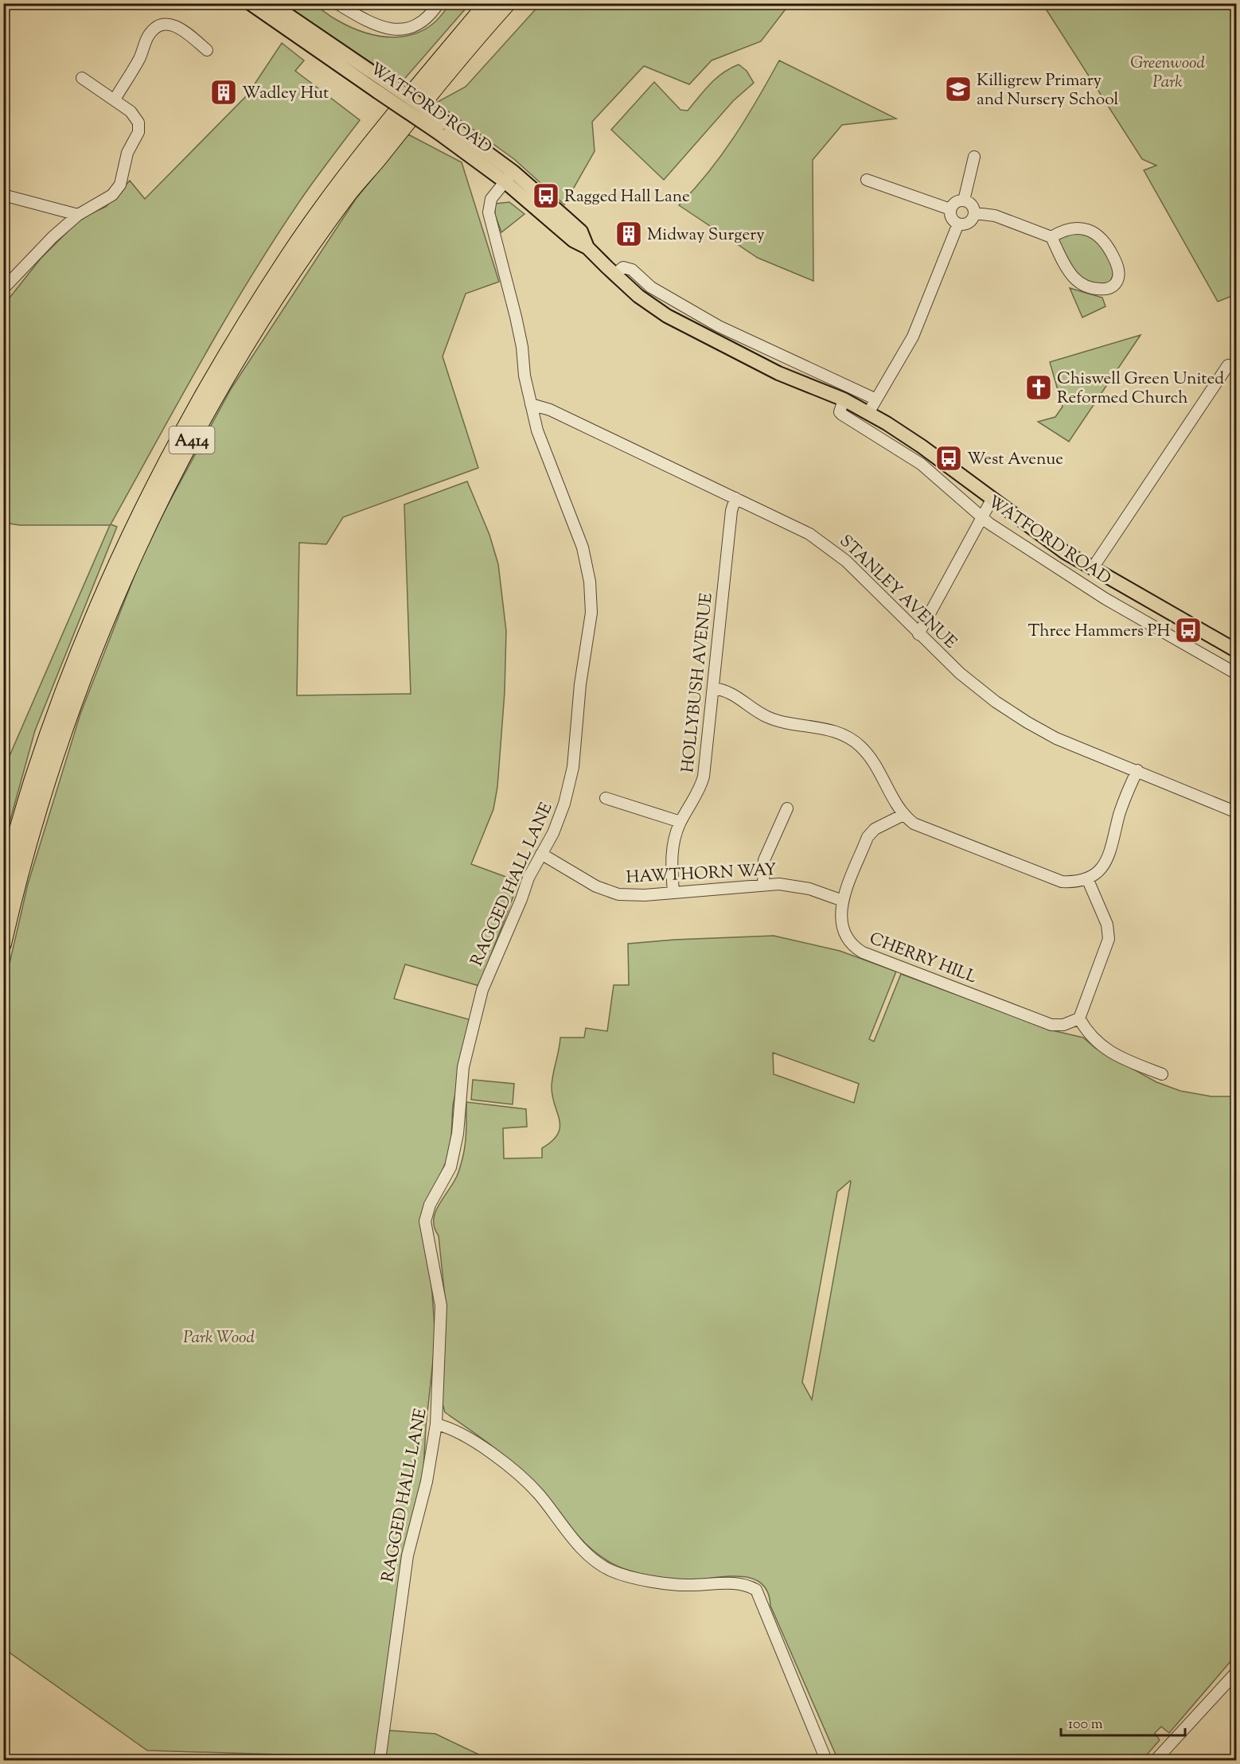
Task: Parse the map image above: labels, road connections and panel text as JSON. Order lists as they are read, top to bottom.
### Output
{
  "streets": {
    "highway": ["A414"],
    "main road": ["WATFORD ROAD"],
    "street": [
      "STANLEY AVENUE",
      "HOLLYBUSH AVENUE",
      "HAWTHORN WAY",
      "RAGGED HALL LANE",
      "CHERRY HILL"
    ]
  },
  "crossings": [
    ["WATFORD ROAD", "RAGGED HALL LANE"],
    ["STANLEY AVENUE", "HOLLYBUSH AVENUE"],
    ["STANLEY AVENUE", "RAGGED HALL LANE"],
    ["HOLLYBUSH AVENUE", "HAWTHORN WAY"],
    ["HAWTHORN WAY", "RAGGED HALL LANE"],
    ["HAWTHORN WAY", "CHERRY HILL"]
  ],
  "parks": ["Greenwood Park", "Park Wood"],
  "places": {
    "school or university": ["Killigrew Primary and Nursery School"],
    "building": ["Wadley Hut", "Midway Surgery"],
    "bus stop": ["Ragged Hall Lane", "West Avenue", "Three Hammers PH"],
    "church": ["Chiswell Green United Reformed Church"]
  },
  "scale_bar": "100 m"
}
